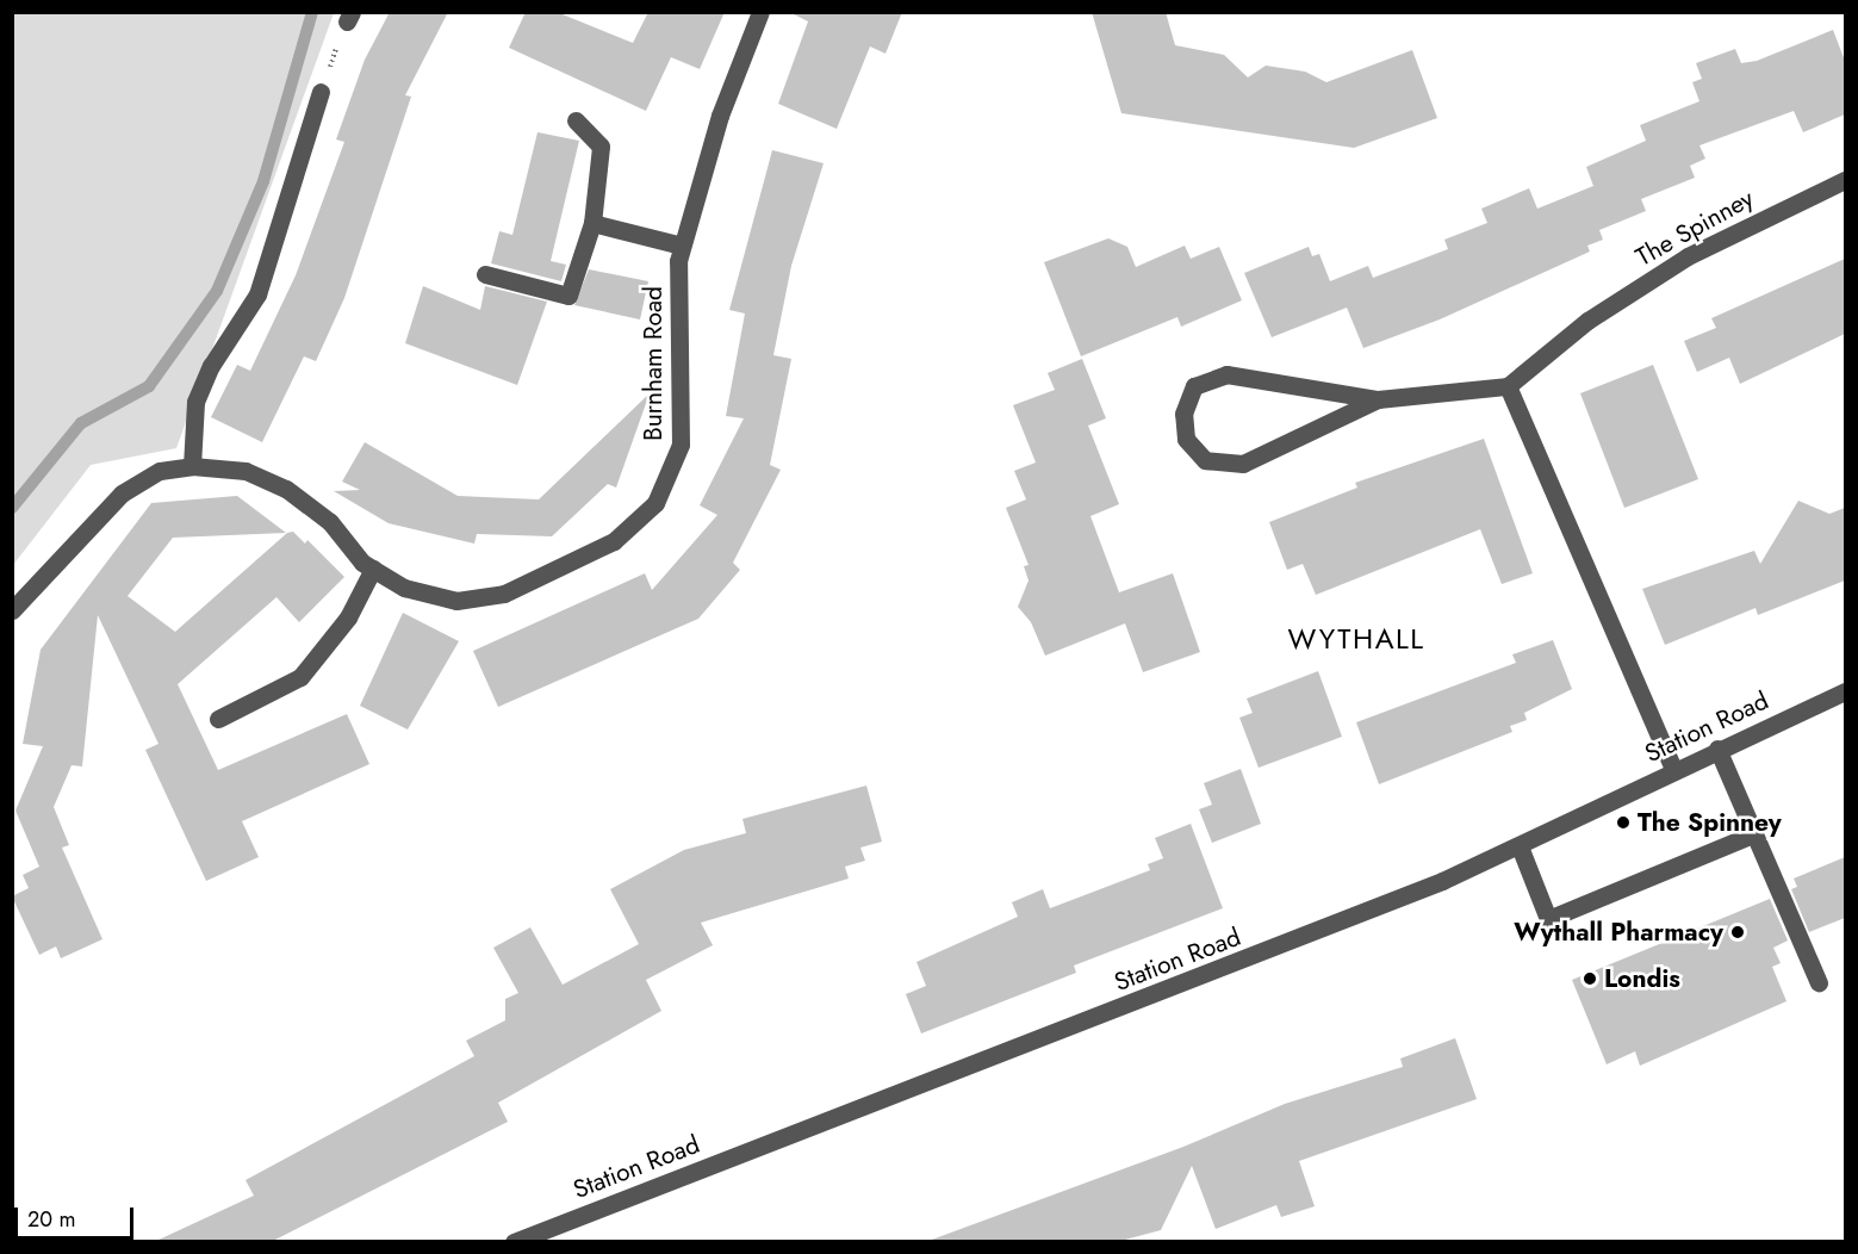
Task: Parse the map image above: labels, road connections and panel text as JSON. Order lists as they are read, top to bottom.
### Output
{
  "streets": {
    "street": ["The Spinney", "Burnham Road", "Station Road"]
  },
  "districts": ["WYTHALL"],
  "places": ["The Spinney", "Wythall Pharmacy", "Londis"],
  "scale_bar": "20 m"
}
